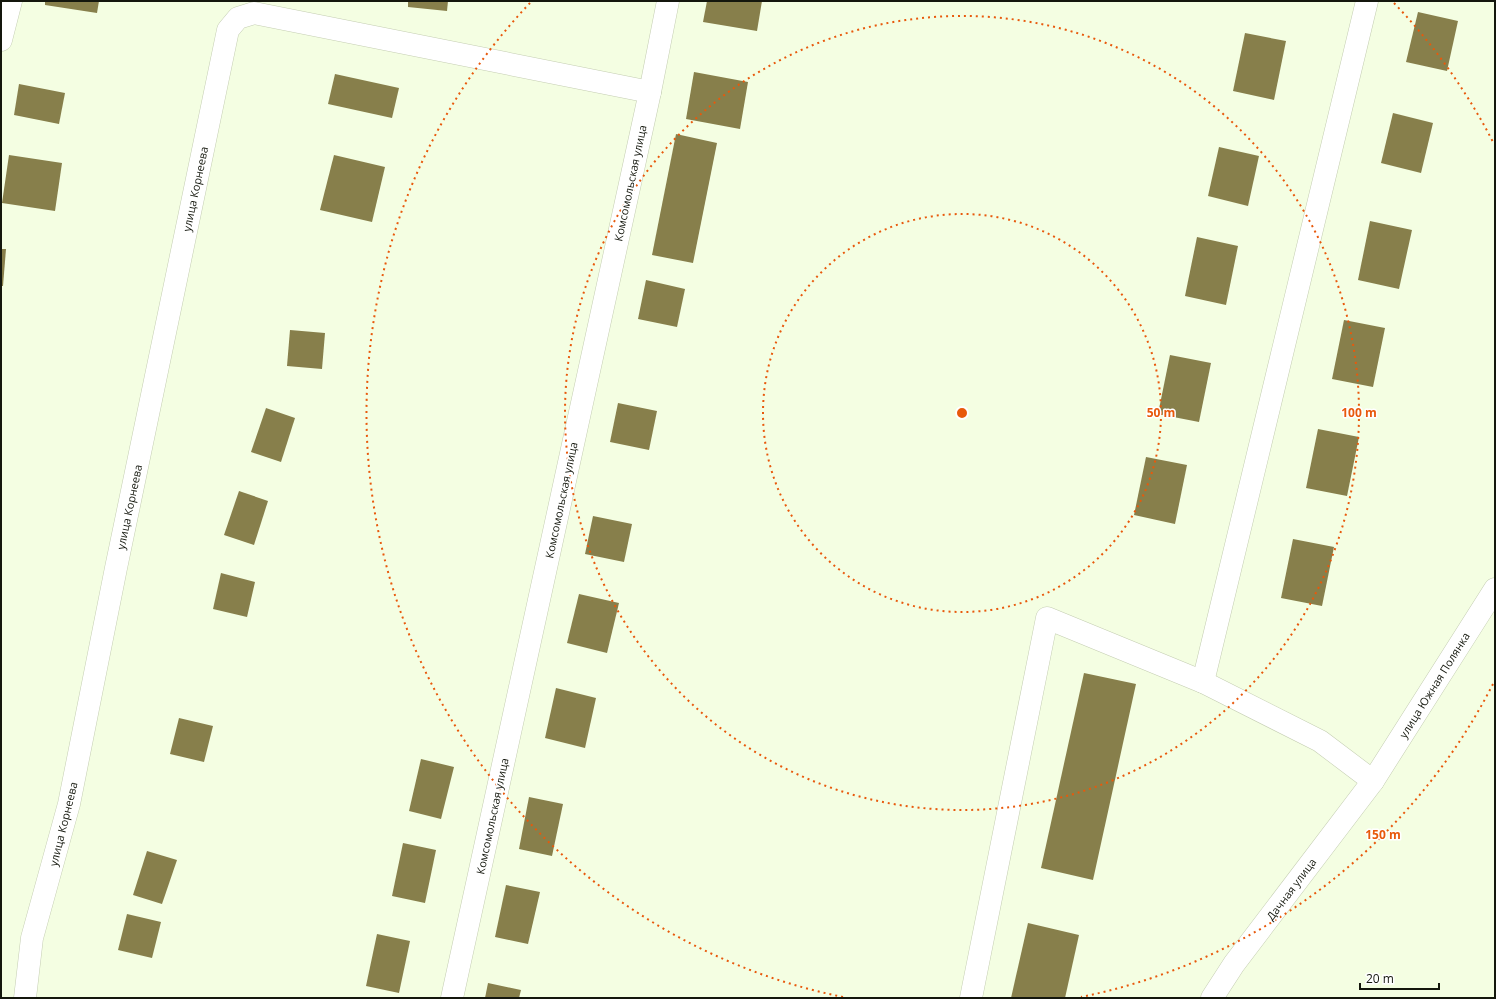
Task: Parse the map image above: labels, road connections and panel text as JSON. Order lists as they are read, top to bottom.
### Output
{
  "streets": {
    "street": [
      "Комсомольская улица",
      "улица Корнеева",
      "улица Южная Полянка",
      "Дачная улица"
    ]
  },
  "crossings": [
    ["Комсомольская улица", "улица Корнеева"],
    ["улица Южная Полянка", "Дачная улица"]
  ],
  "scale_bar": "20 m",
  "rings": ["50 m", "100 m", "150 m"]
}
